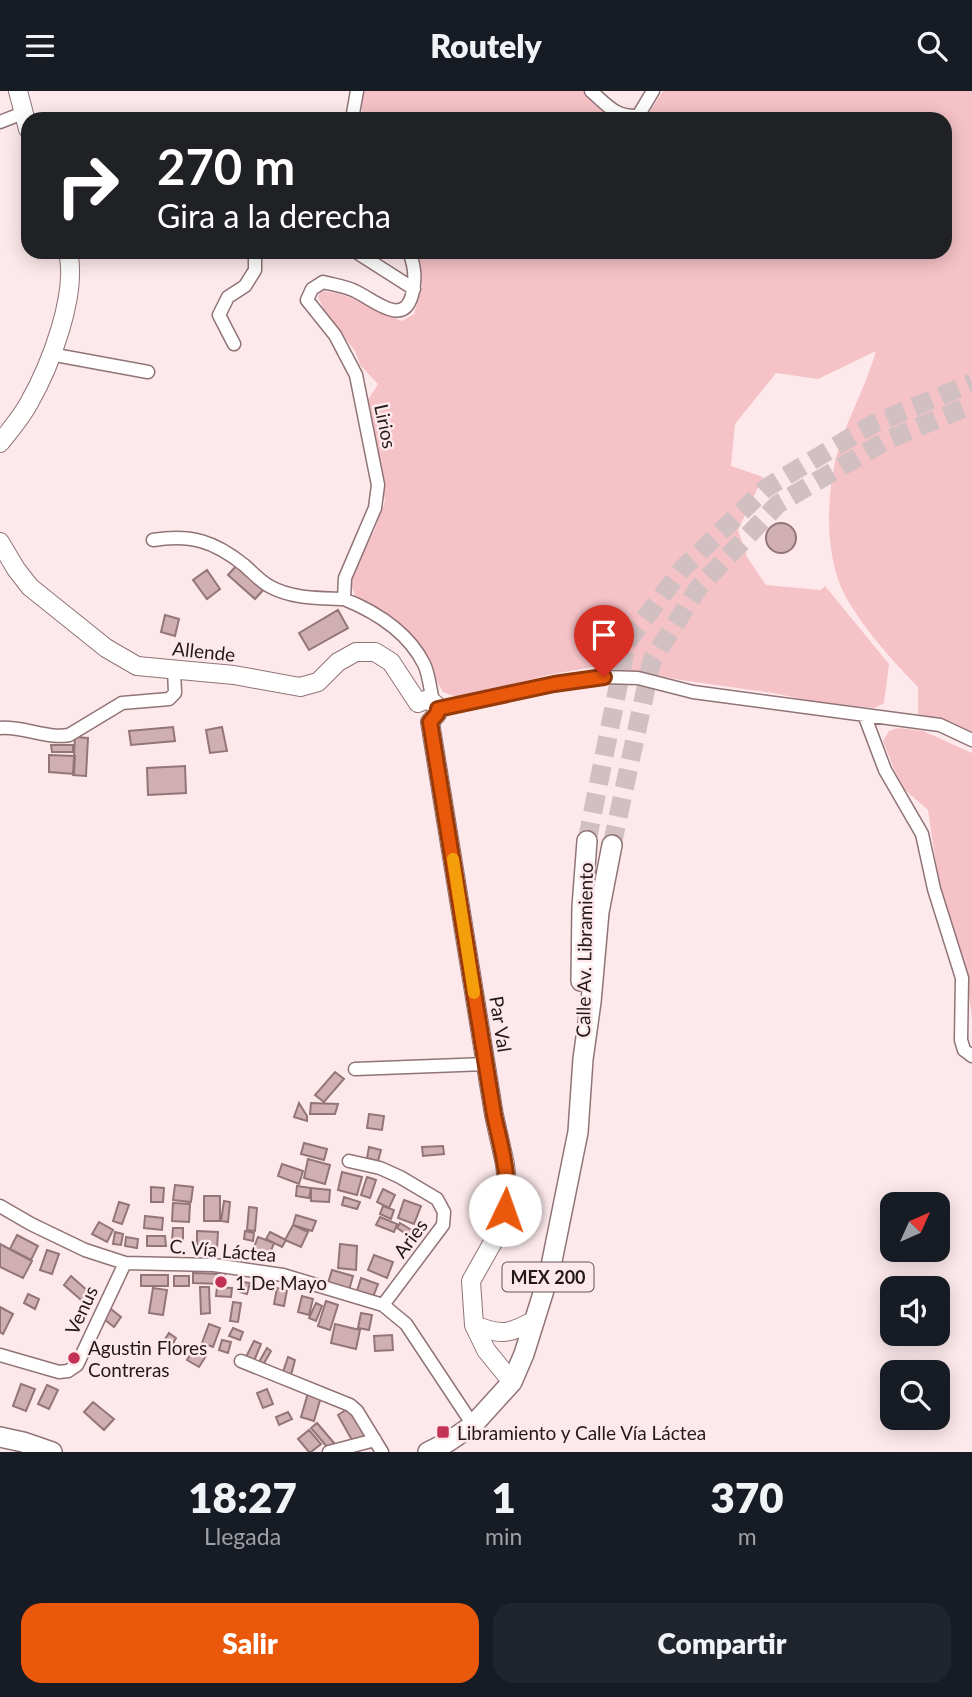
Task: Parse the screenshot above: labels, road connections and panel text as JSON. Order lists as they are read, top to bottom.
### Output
{
  "streets": {
    "main road": ["Calle Av. Libramiento", "MEX 200"],
    "street": [
      "Lirios",
      "Allende",
      "Par Val",
      "Aries",
      "C. Vía Láctea",
      "Venus"
    ]
  },
  "crossings": [
    ["Allende", "Par Val"],
    ["Calle Av. Libramiento", "Par Val"],
    ["Calle Av. Libramiento", "C. Vía Láctea"],
    ["Aries", "C. Vía Láctea"],
    ["C. Vía Láctea", "Venus"]
  ],
  "places": {
    "other": ["1 De Mayo", "Agustin Flores Contreras"],
    "transit": ["Libramiento y Calle Vía Láctea"]
  },
  "north": "top right",
  "page": {
    "header": "Routely",
    "turn": ["270 m", "Gira a la derecha"],
    "eta": [
      "18:27",
      "Llegada",
      "1",
      "min",
      "370",
      "m"
    ],
    "buttons": ["Salir", "Compartir"]
  }
}
